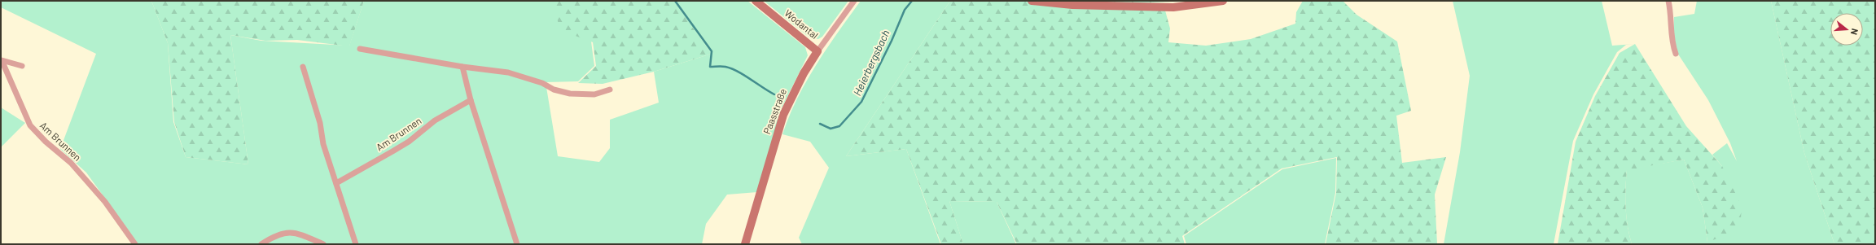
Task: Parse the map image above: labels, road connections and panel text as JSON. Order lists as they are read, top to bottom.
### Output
{
  "streets": {
    "street": ["Wodantal", "Paasstraße", "Am Brunnen"]
  },
  "crossings": [
    ["Wodantal", "Paasstraße"]
  ],
  "water": ["Heierbergsbach"],
  "north": "right"
}
